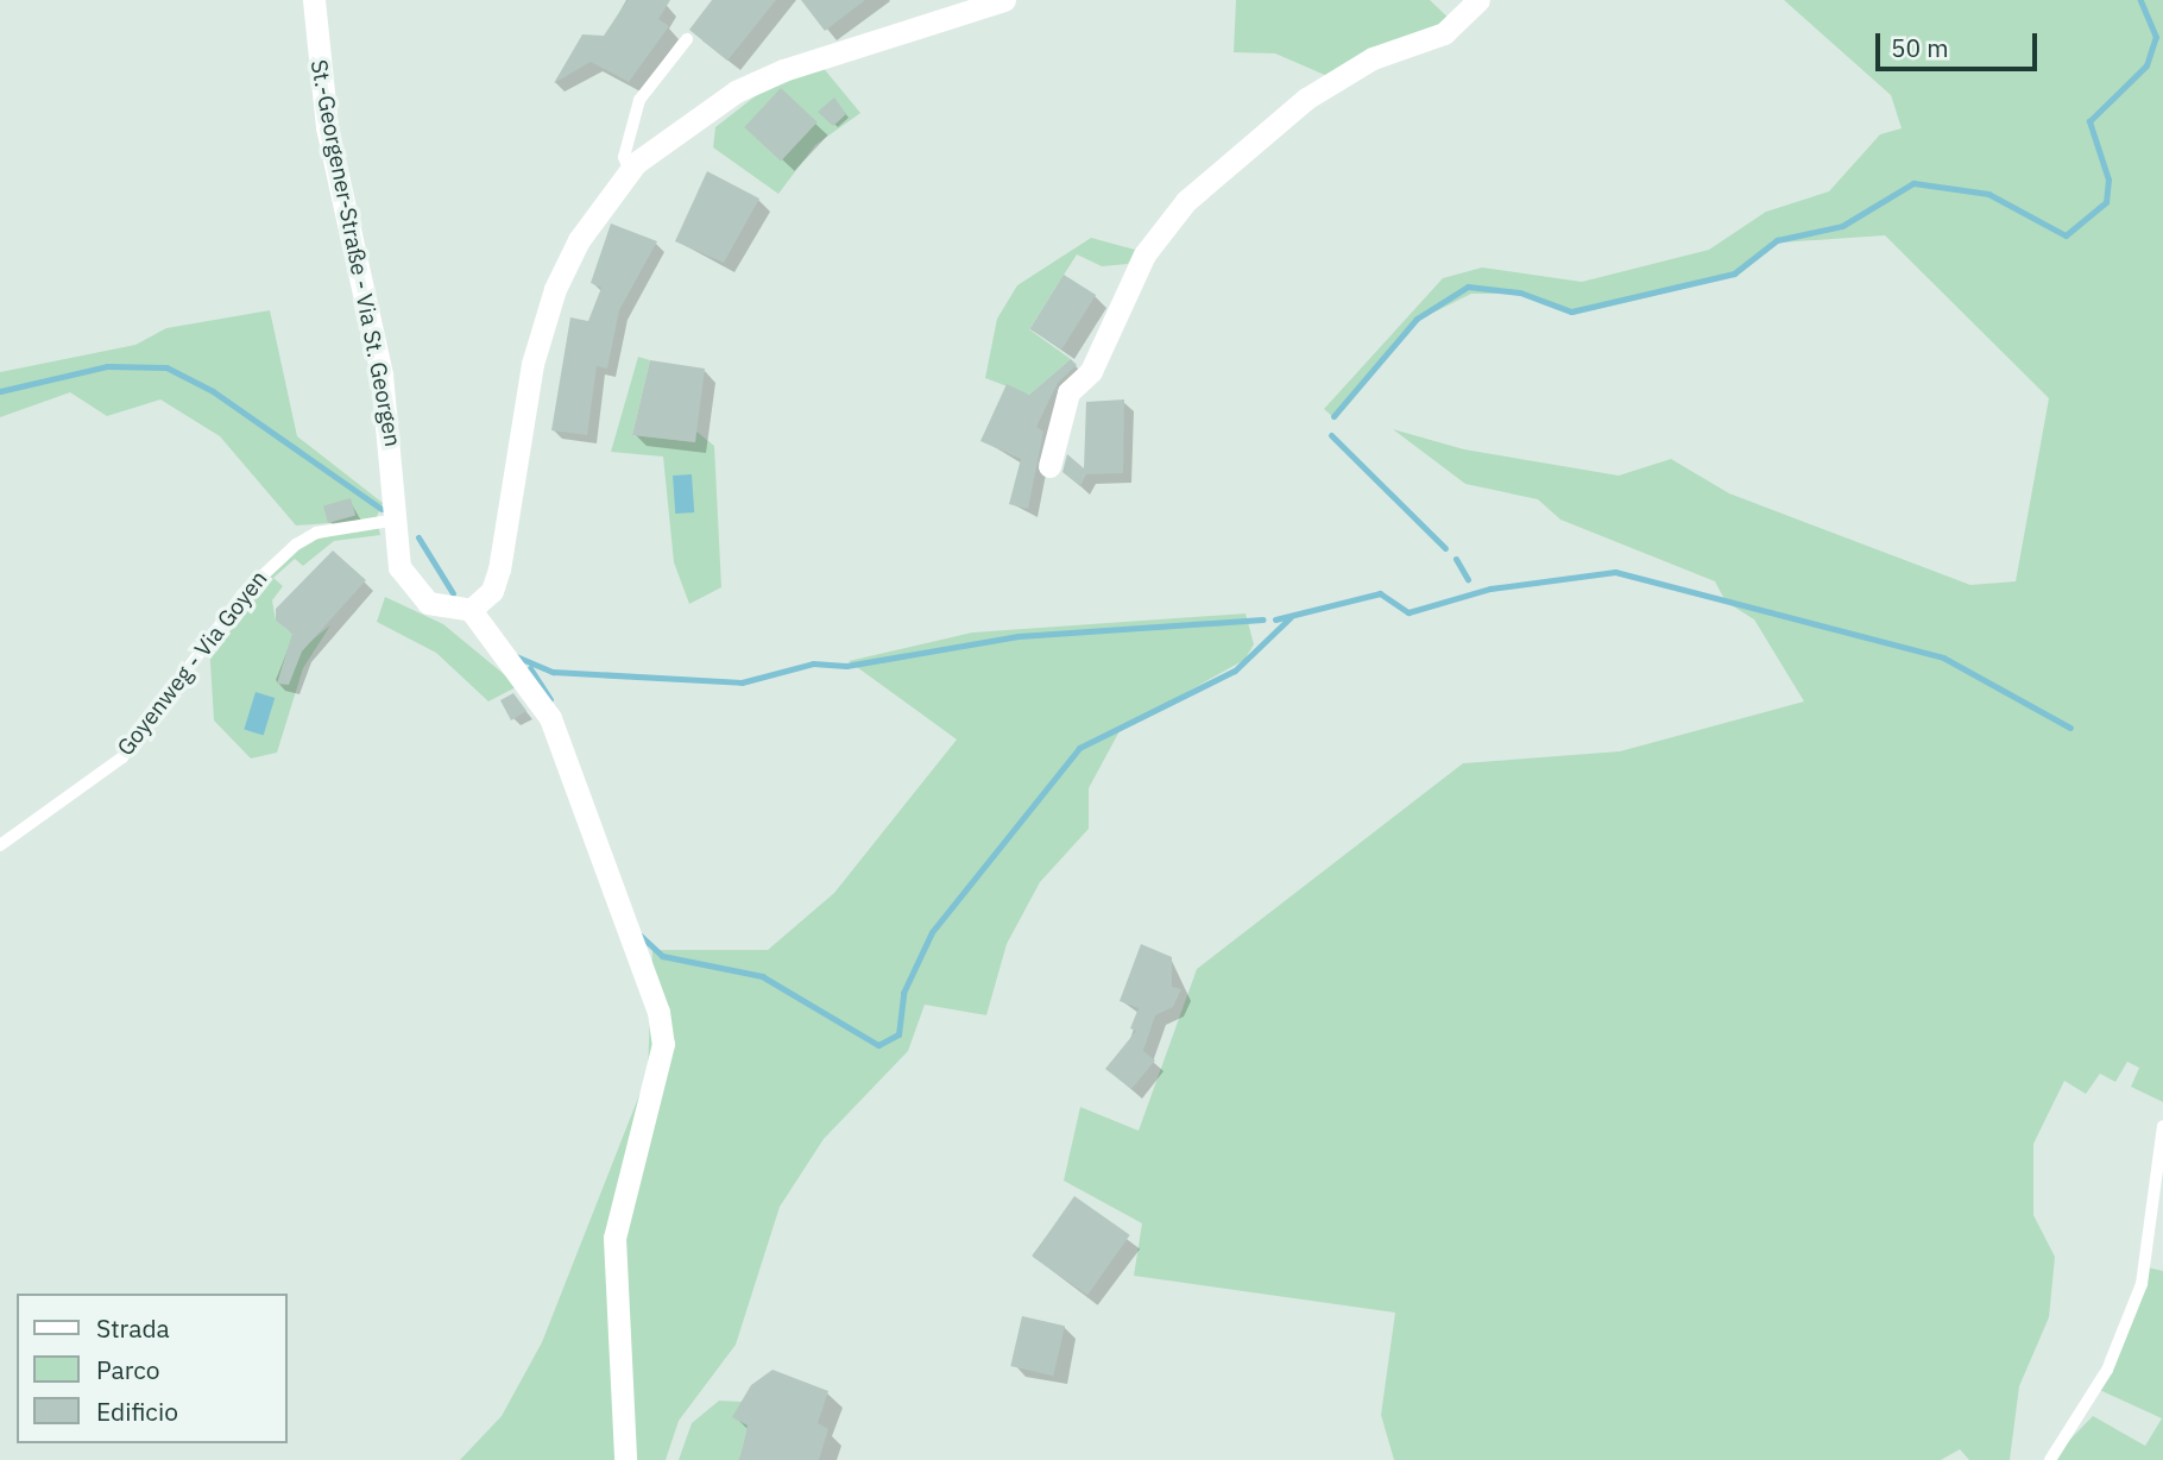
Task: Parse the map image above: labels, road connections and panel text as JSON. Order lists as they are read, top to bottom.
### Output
{
  "streets": {
    "street": ["St.-Georgener-Straße - Via St. Georgen"],
    "lane": ["Goyenweg - Via Goyen"]
  },
  "crossings": [
    ["St.-Georgener-Straße - Via St. Georgen", "Goyenweg - Via Goyen"]
  ],
  "legend": ["Strada", "Parco", "Edificio"],
  "scale_bar": "50 m"
}
